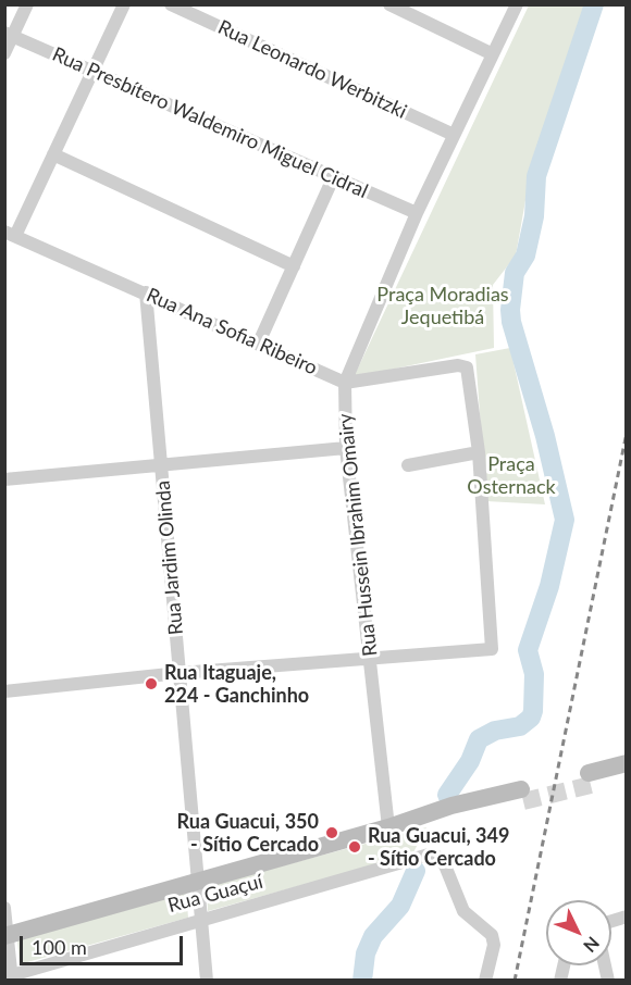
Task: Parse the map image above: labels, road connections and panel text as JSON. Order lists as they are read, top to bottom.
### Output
{
  "streets": {
    "main road": ["Rua Guaçuí"],
    "street": [
      "Rua Leonardo Werbitzki",
      "Rua Presbítero Waldemiro Miguel Cidral",
      "Rua Ana Sofia Ribeiro",
      "Rua Hussein Ibrahim Omairy",
      "Rua Jardim Olinda"
    ]
  },
  "crossings": [
    ["Rua Leonardo Werbitzki", "Rua Hussein Ibrahim Omairy"],
    ["Rua Presbítero Waldemiro Miguel Cidral", "Rua Hussein Ibrahim Omairy"],
    ["Rua Ana Sofia Ribeiro", "Rua Hussein Ibrahim Omairy"],
    ["Rua Ana Sofia Ribeiro", "Rua Jardim Olinda"],
    ["Rua Hussein Ibrahim Omairy", "Rua Guaçuí"],
    ["Rua Jardim Olinda", "Rua Guaçuí"]
  ],
  "parks": ["Praça Moradias Jequetibá", "Praça Osternack"],
  "places": ["Rua Itaguaje, 224 - Ganchinho", "Rua Guacui, 350 - Sítio Cercado", "Rua Guacui, 349 - Sítio Cercado"],
  "scale_bar": "100 m",
  "north": "bottom right"
}
